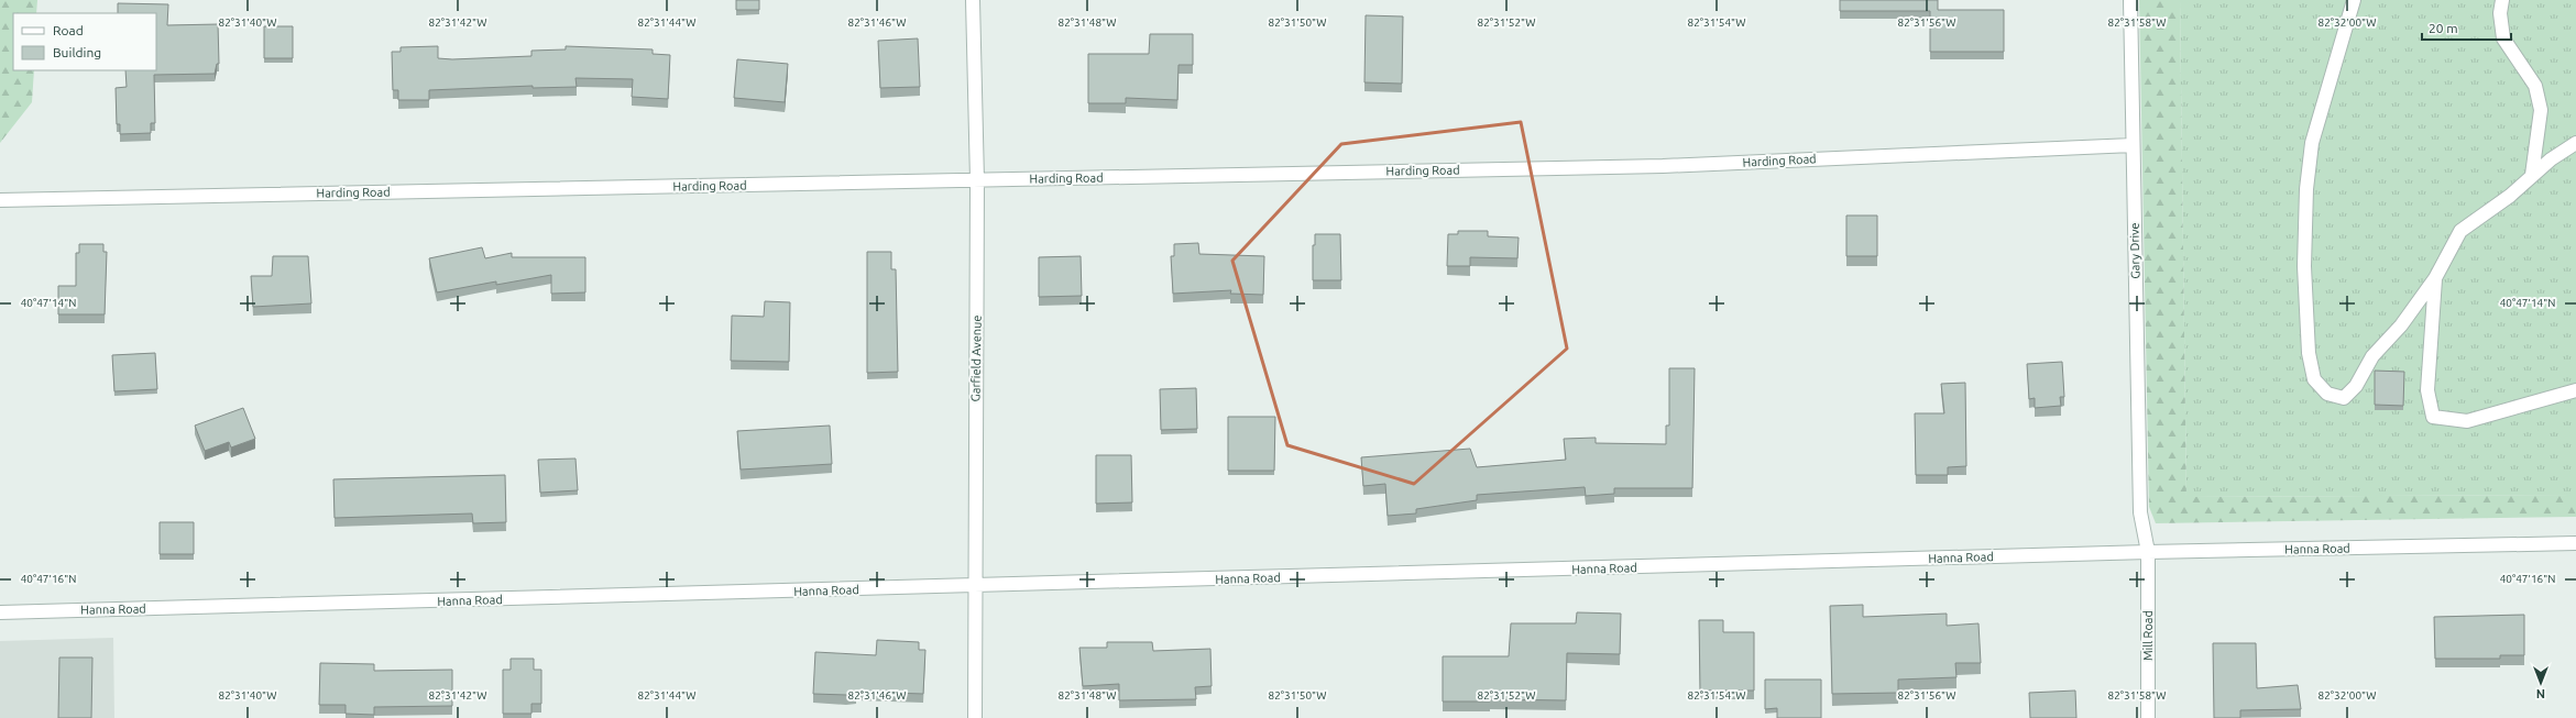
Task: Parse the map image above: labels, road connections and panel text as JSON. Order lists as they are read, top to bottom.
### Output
{
  "streets": {
    "street": [
      "Harding Road",
      "Gary Drive",
      "Garfield Avenue",
      "Hanna Road",
      "Mill Road"
    ]
  },
  "crossings": [
    ["Harding Road", "Gary Drive"],
    ["Harding Road", "Garfield Avenue"],
    ["Gary Drive", "Hanna Road"],
    ["Gary Drive", "Mill Road"],
    ["Garfield Avenue", "Hanna Road"],
    ["Hanna Road", "Mill Road"]
  ],
  "legend": ["Road", "Building"],
  "scale_bar": "20 m",
  "north": "bottom",
  "coordinates": [
    "82°31'40\"W",
    "82°31'42\"W",
    "82°31'44\"W",
    "82°31'46\"W",
    "82°31'48\"W",
    "82°31'50\"W",
    "82°31'52\"W",
    "82°31'54\"W",
    "82°31'56\"W",
    "82°31'58\"W",
    "82°32'00\"W",
    "40°47'14\"N",
    "40°47'16\"N"
  ]
}
